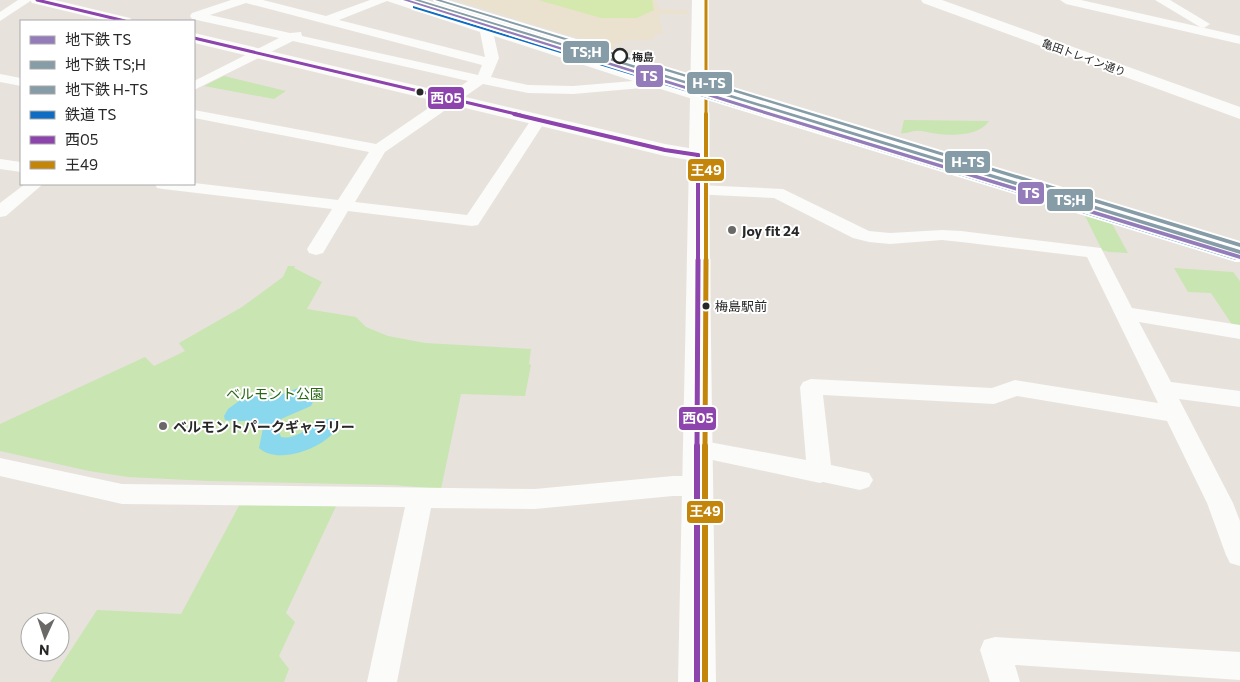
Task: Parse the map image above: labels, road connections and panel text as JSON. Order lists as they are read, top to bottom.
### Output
{
  "streets": {
    "street": ["亀田トレイン通り"]
  },
  "parks": ["ベルモント公園"],
  "places": [
    "梅島",
    "Joy fit 24",
    "梅島駅前",
    "ベルモントパークギャラリー"
  ],
  "lines": [
    "metro line TS",
    "metro line TS;H",
    "metro line H-TS",
    "transit line 西05",
    "transit line 王49",
    "rail line TS"
  ],
  "legend": [
    "地下鉄 TS",
    "地下鉄 TS;H",
    "地下鉄 H-TS",
    "鉄道 TS",
    "西05",
    "王49"
  ],
  "north": "bottom"
}
